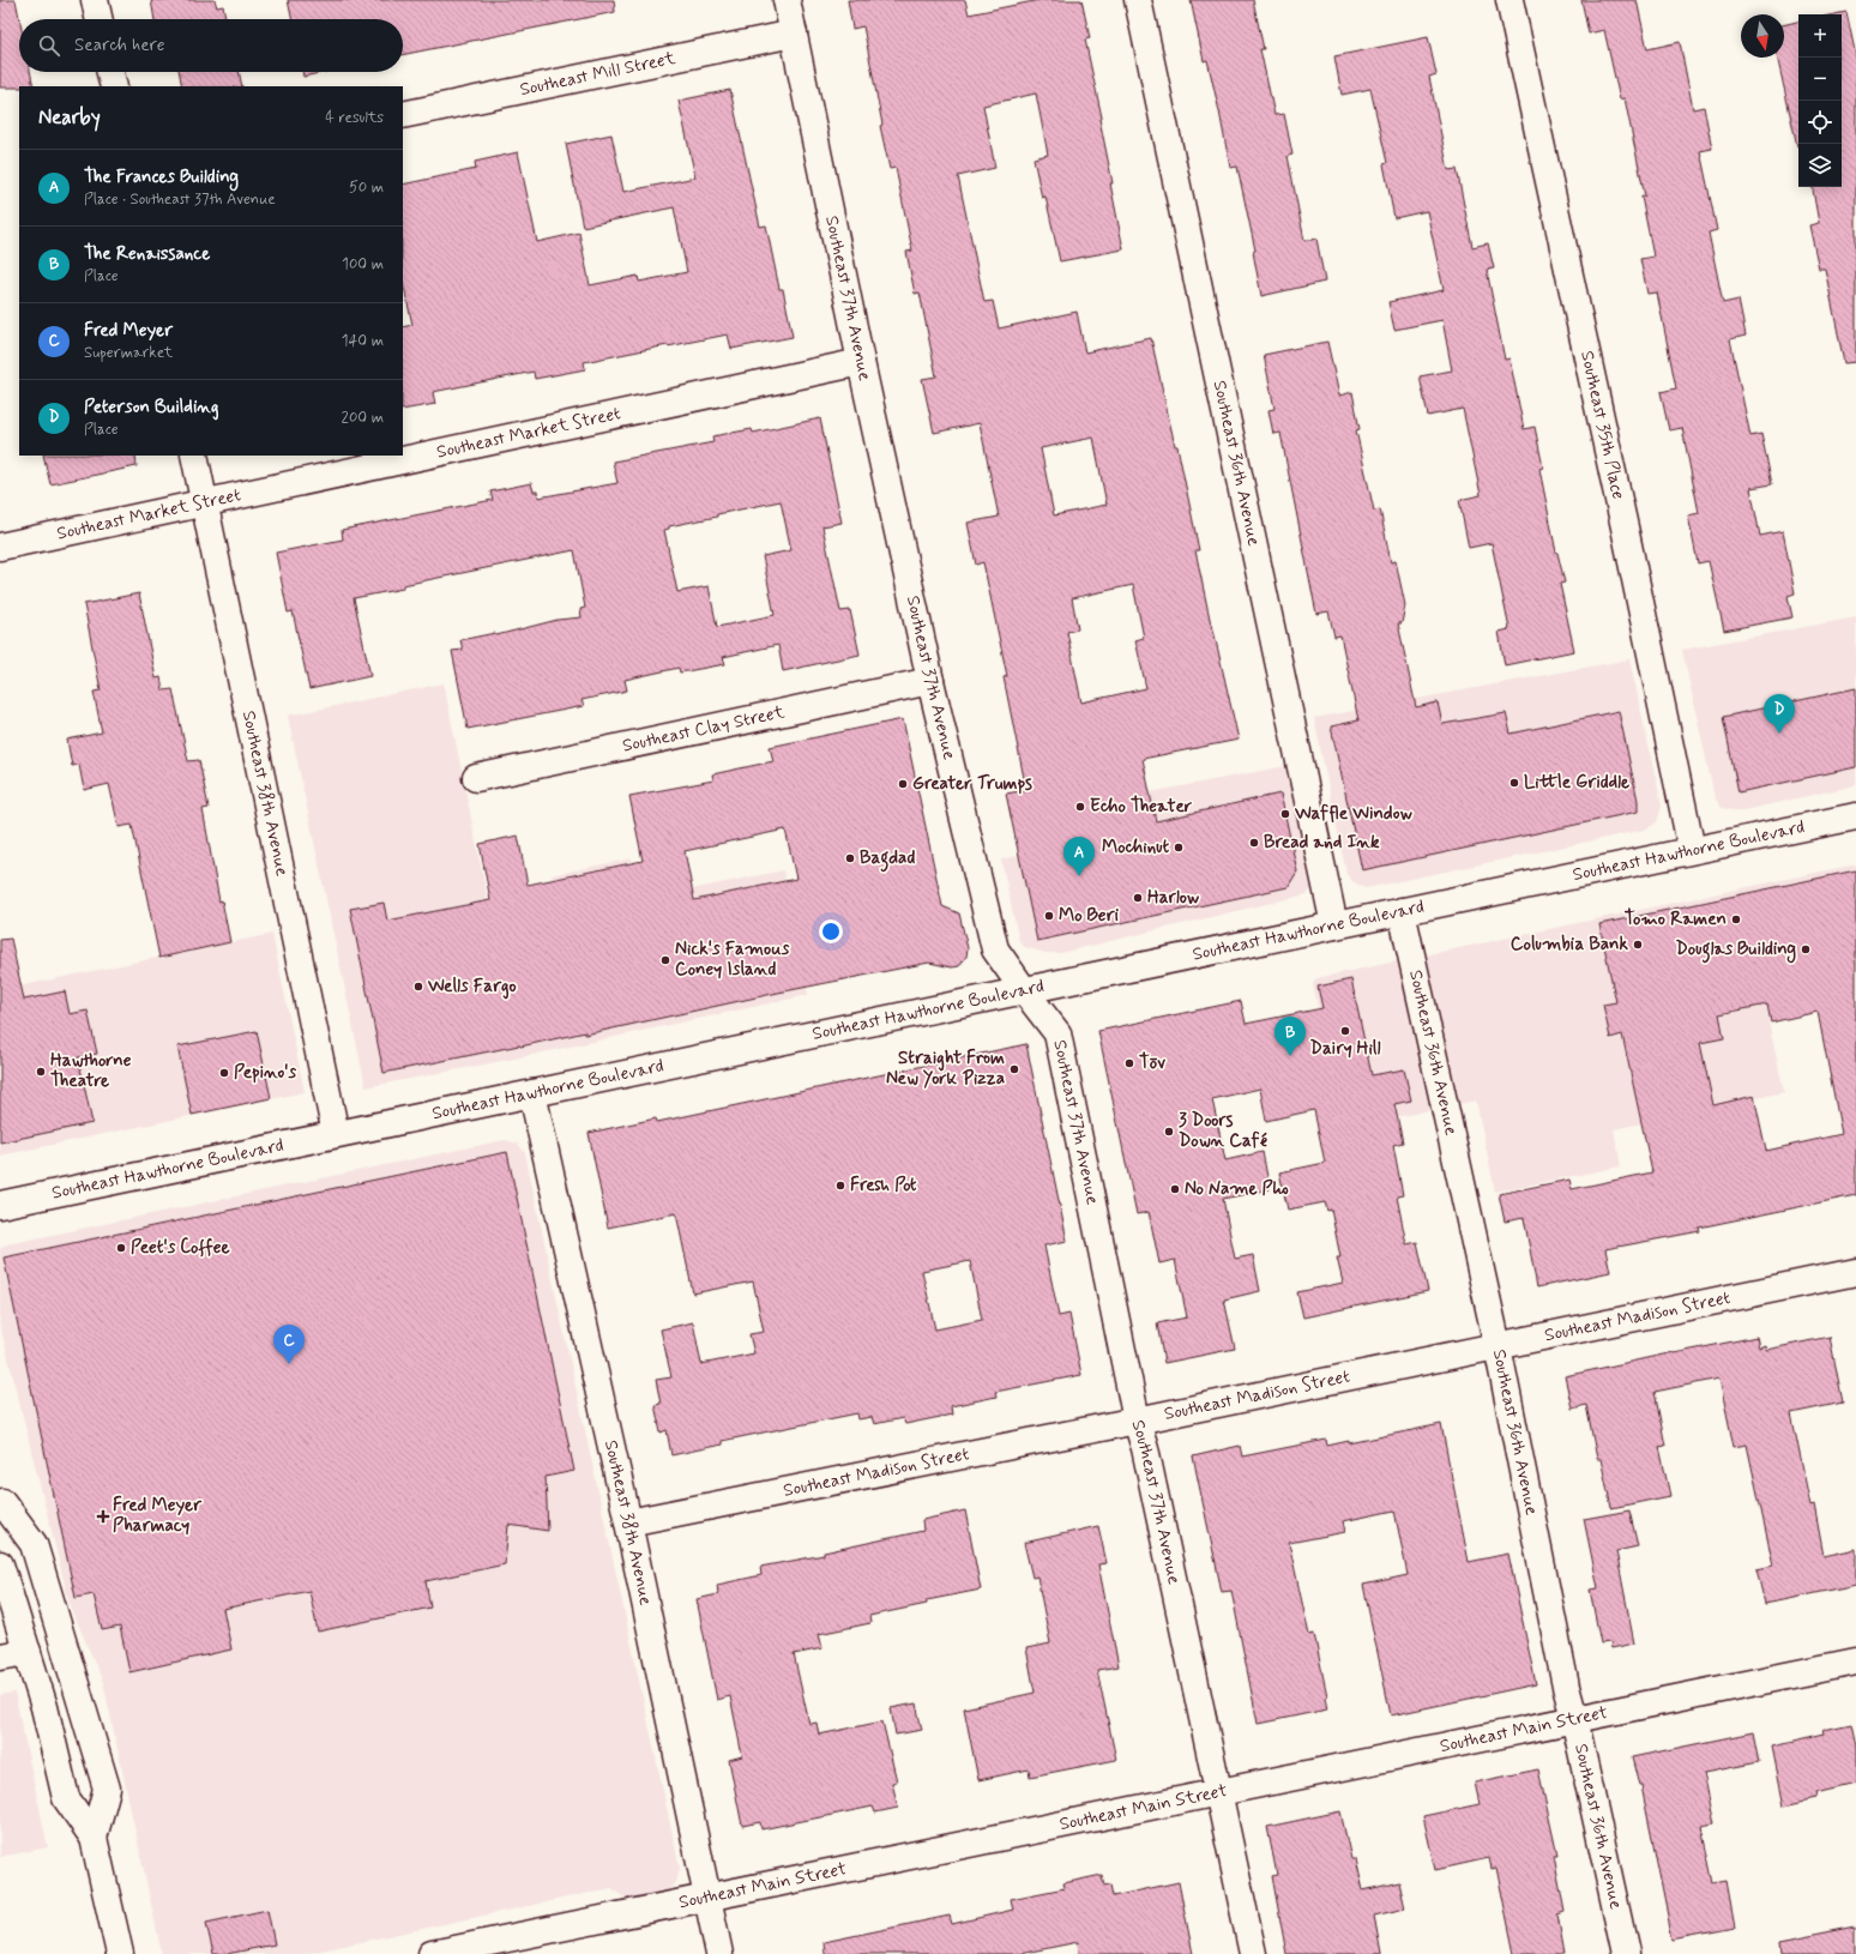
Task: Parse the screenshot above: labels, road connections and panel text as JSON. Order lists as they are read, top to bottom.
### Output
{
  "streets": {
    "street": [
      "Southeast Mill Street",
      "Southeast 37th Avenue",
      "Southeast 35th Place",
      "Southeast Market Street",
      "Southeast 36th Avenue",
      "Southeast Clay Street",
      "Southeast 38th Avenue",
      "Southeast Hawthorne Boulevard",
      "Southeast Madison Street",
      "Southeast Main Street"
    ]
  },
  "crossings": [
    ["Southeast Mill Street", "Southeast 37th Avenue"],
    ["Southeast 37th Avenue", "Southeast Market Street"],
    ["Southeast 37th Avenue", "Southeast Clay Street"],
    ["Southeast 37th Avenue", "Southeast Hawthorne Boulevard"],
    ["Southeast 37th Avenue", "Southeast Madison Street"],
    ["Southeast 37th Avenue", "Southeast Main Street"],
    ["Southeast 35th Place", "Southeast Hawthorne Boulevard"],
    ["Southeast Market Street", "Southeast 38th Avenue"],
    ["Southeast 36th Avenue", "Southeast Hawthorne Boulevard"],
    ["Southeast 36th Avenue", "Southeast Madison Street"],
    ["Southeast 36th Avenue", "Southeast Main Street"],
    ["Southeast 38th Avenue", "Southeast Hawthorne Boulevard"],
    ["Southeast 38th Avenue", "Southeast Madison Street"],
    ["Southeast 38th Avenue", "Southeast Main Street"]
  ],
  "places": {
    "other": [
      "Little Griddle",
      "Greater Trumps",
      "Echo Theater",
      "Waffle Window",
      "Bread and Ink",
      "Mochinut",
      "Bagdad",
      "Harlow",
      "Mo Beri",
      "Tomo Ramen",
      "Columbia Bank",
      "Douglas Building",
      "Nick's Famous Coney Island",
      "Wells Fargo",
      "Dairy Hill",
      "Tōv",
      "Straight From New York Pizza",
      "Hawthorne Theatre",
      "Pepino's",
      "3 Doors Down Café",
      "Fresh Pot",
      "No Name Pho",
      "Peet's Coffee"
    ],
    "health": ["Fred Meyer Pharmacy"]
  },
  "north": "bottom",
  "page": {
    "map_buttons": ["+", "−"],
    "search": "Search here",
    "heading": ["Nearby", "4 results"],
    "list": [
      {
        "mark": "A",
        "name": "The Frances Building",
        "note": "Place · Southeast 37th Avenue",
        "value": "50 m"
      },
      {
        "mark": "B",
        "name": "The Renaissance",
        "note": "Place",
        "value": "100 m"
      },
      {
        "mark": "C",
        "name": "Fred Meyer",
        "note": "Supermarket",
        "value": "140 m"
      },
      {
        "mark": "D",
        "name": "Peterson Building",
        "note": "Place",
        "value": "200 m"
      }
    ],
    "pins": [
      "D",
      "A",
      "B",
      "C"
    ]
  }
}
